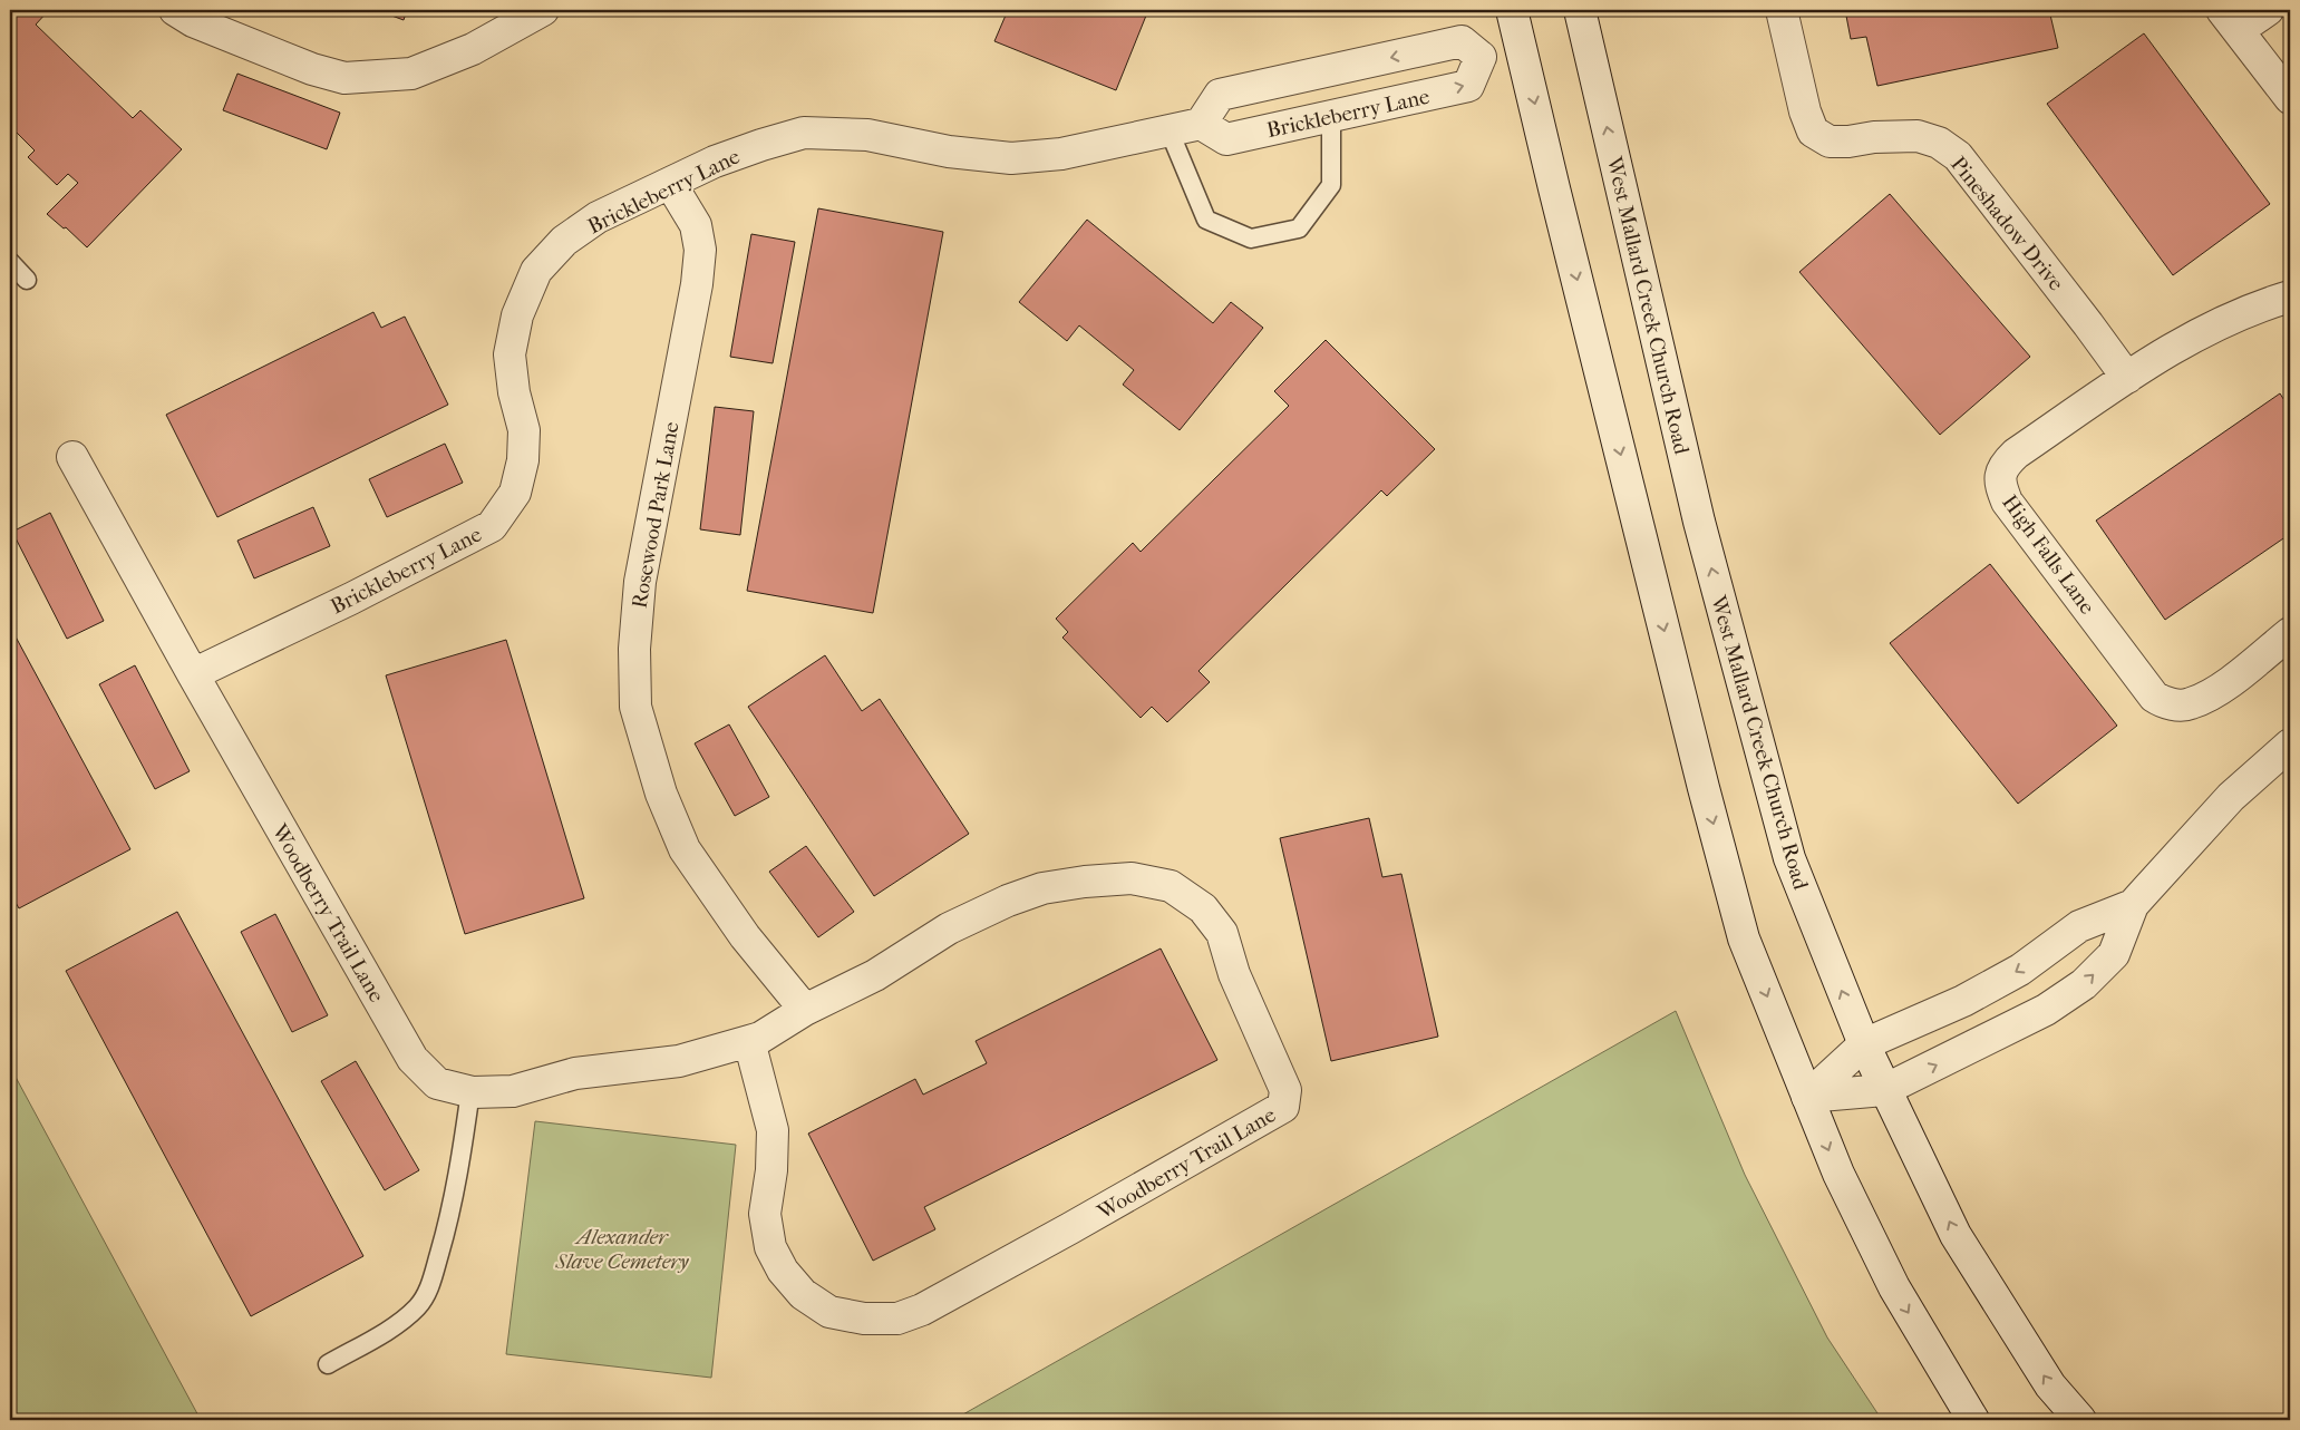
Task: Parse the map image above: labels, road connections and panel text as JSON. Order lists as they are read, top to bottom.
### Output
{
  "streets": {
    "street": [
      "Brickleberry Lane",
      "Pineshadow Drive",
      "West Mallard Creek Church Road",
      "Rosewood Park Lane",
      "High Falls Lane",
      "Woodberry Trail Lane"
    ]
  },
  "crossings": [
    ["Brickleberry Lane", "Rosewood Park Lane"],
    ["Brickleberry Lane", "Woodberry Trail Lane"],
    ["Pineshadow Drive", "High Falls Lane"],
    ["Rosewood Park Lane", "Woodberry Trail Lane"]
  ],
  "parks": ["Alexander Slave Cemetery"]
}
